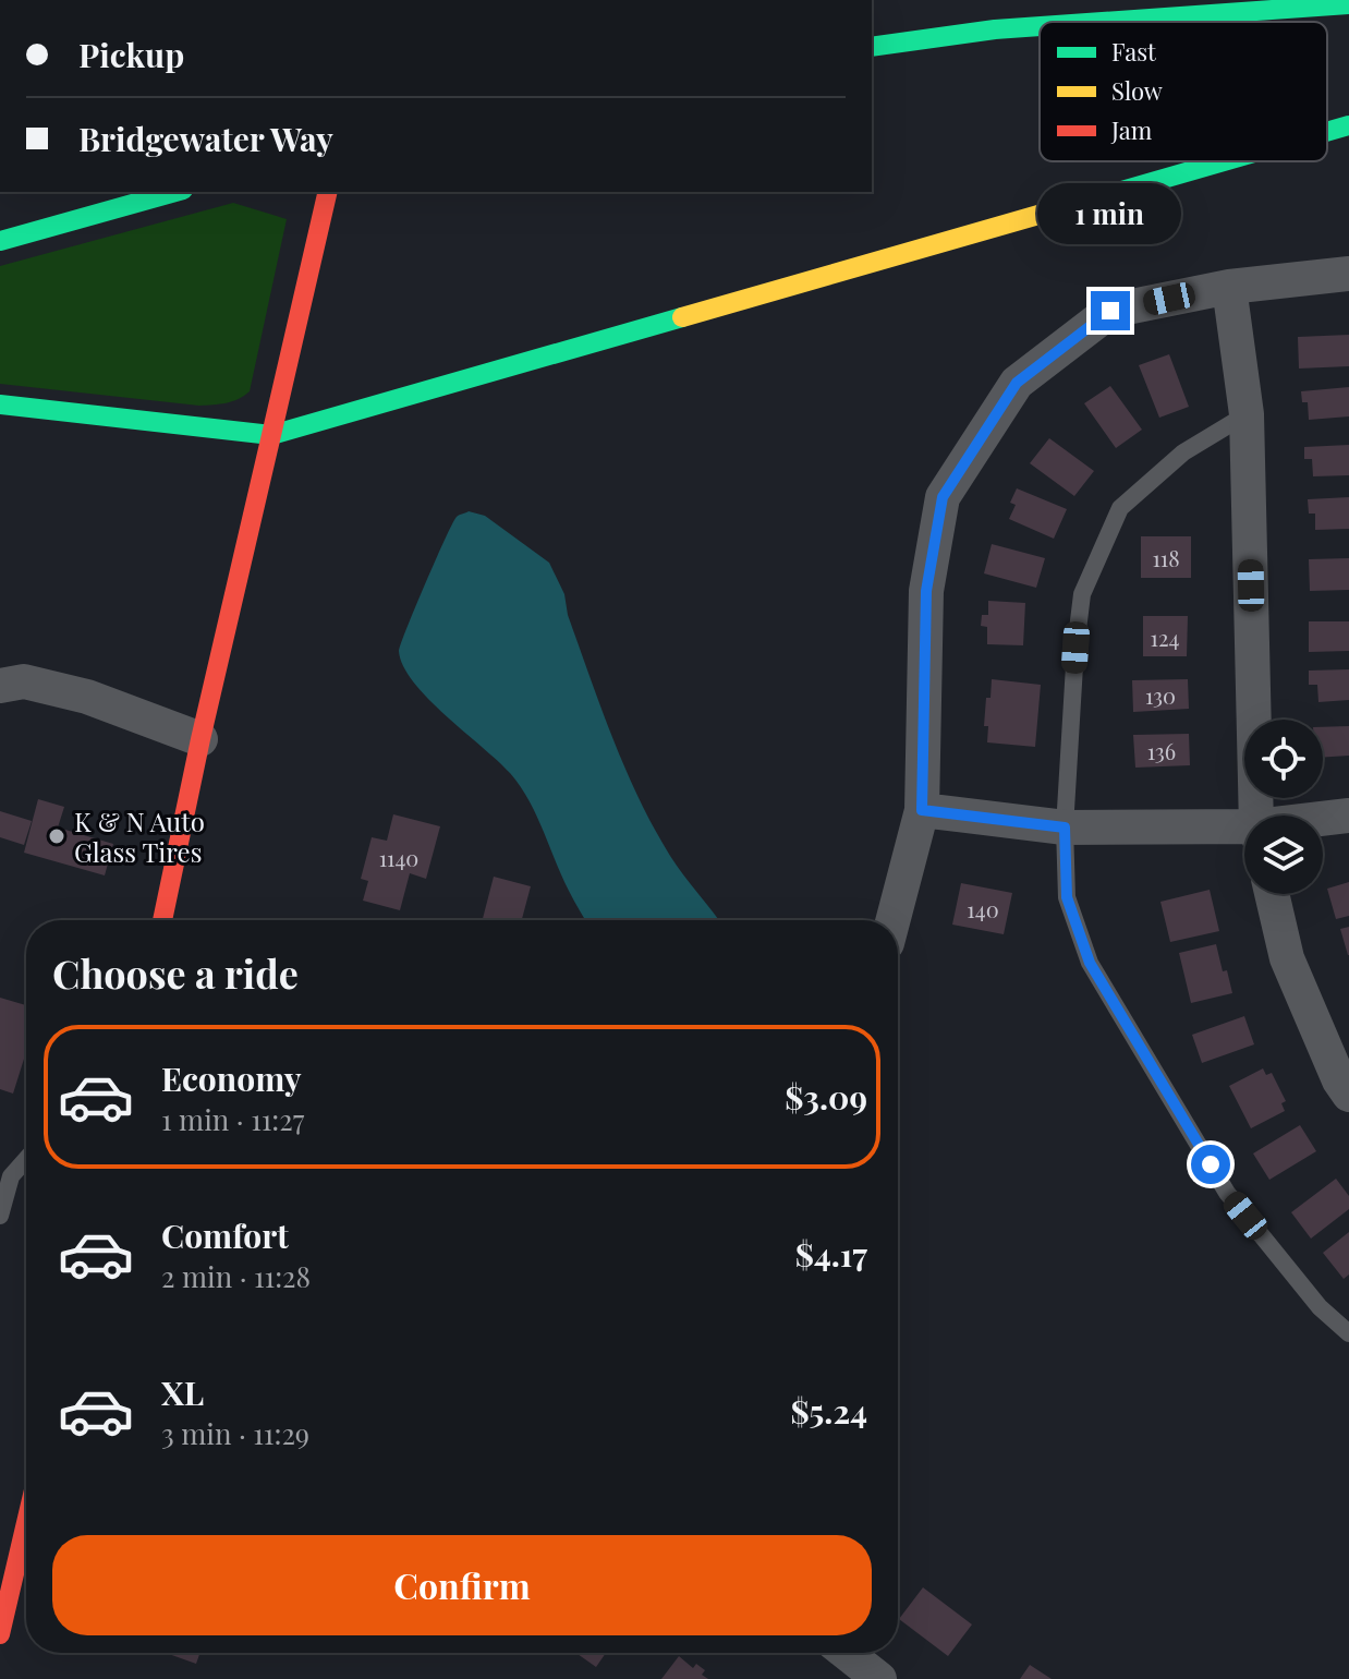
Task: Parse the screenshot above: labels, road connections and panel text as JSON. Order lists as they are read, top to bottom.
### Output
{
  "places": ["K & N Auto Glass Tires"],
  "house_numbers": [
    "118",
    "124",
    "130",
    "136",
    "1140",
    "140"
  ],
  "legend": ["Fast", "Slow", "Jam"],
  "page": {
    "banner": ["Pickup", "Bridgewater Way"],
    "bubble": "1 min",
    "heading": "Choose a ride",
    "list": [
      {
        "name": "Economy",
        "note": "1 min · 11:27",
        "value": "$3.09"
      },
      {
        "name": "Comfort",
        "note": "2 min · 11:28",
        "value": "$4.17"
      },
      {
        "name": "XL",
        "note": "3 min · 11:29",
        "value": "$5.24"
      }
    ],
    "buttons": "Confirm"
  }
}
